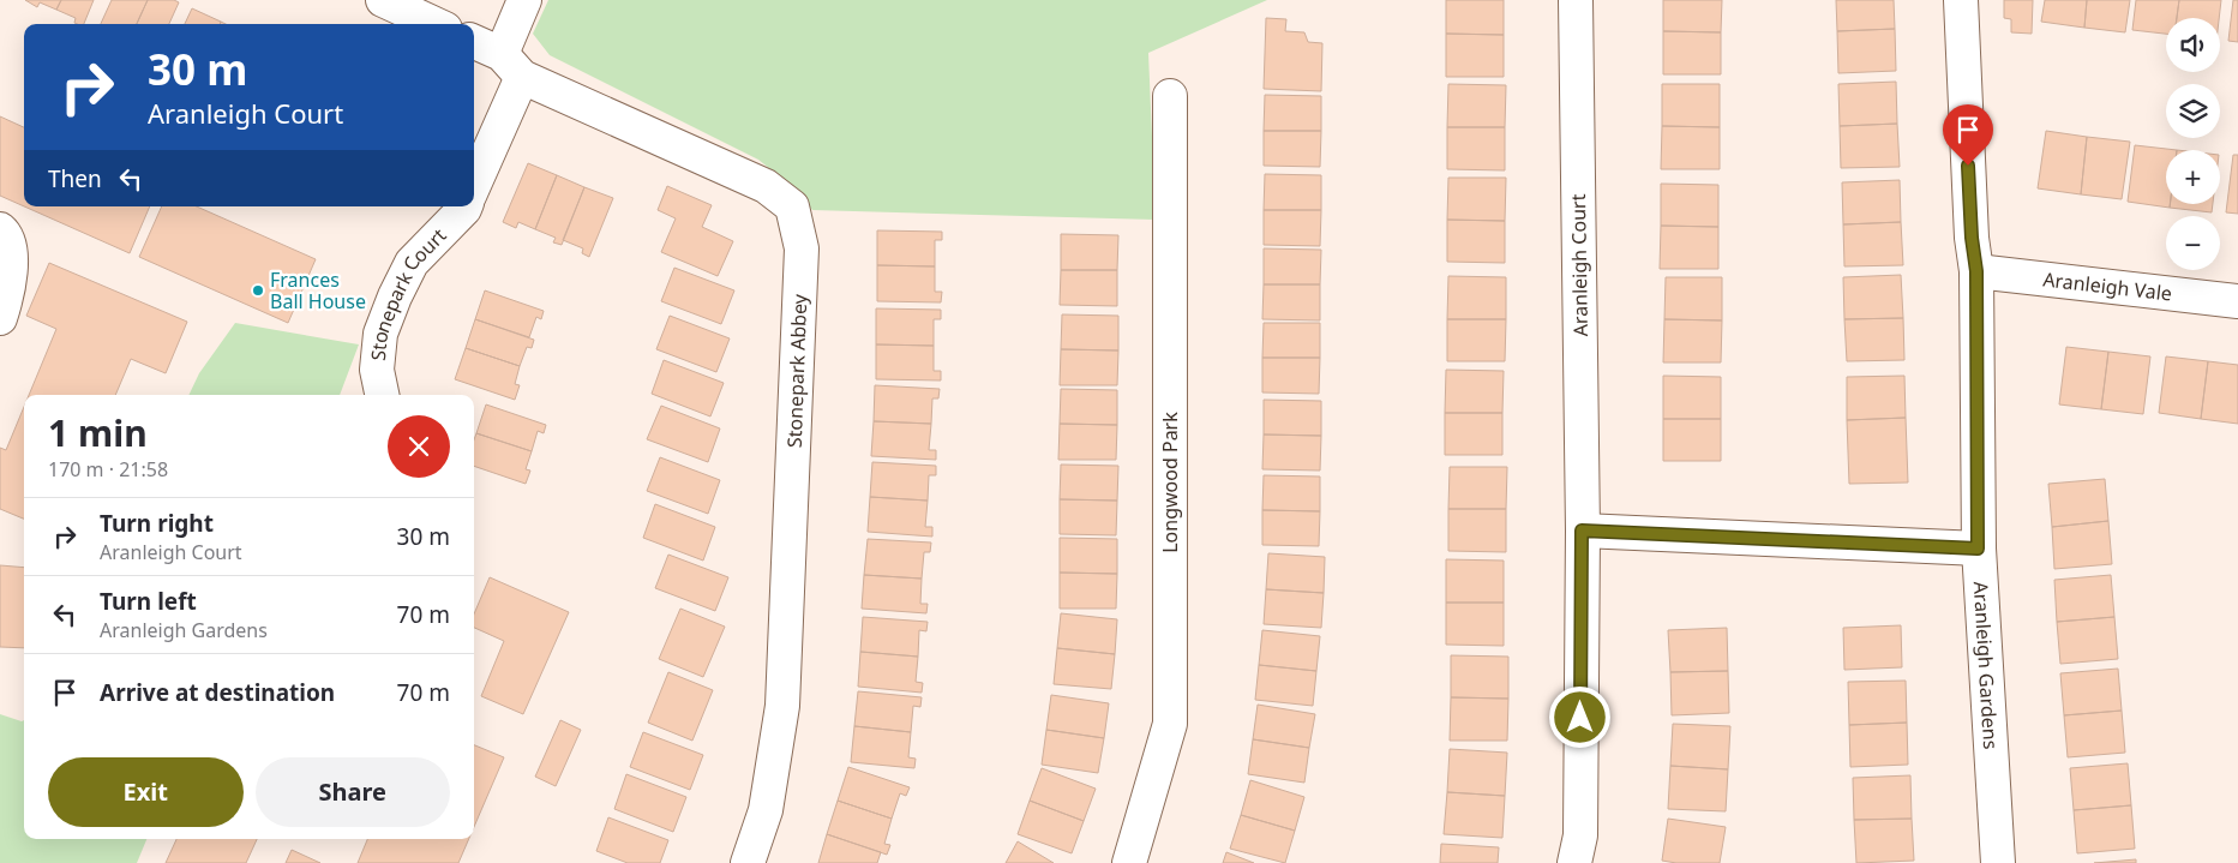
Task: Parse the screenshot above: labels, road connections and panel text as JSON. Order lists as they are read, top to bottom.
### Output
{
  "streets": {
    "street": [
      "Aranleigh Court",
      "Aranleigh Vale",
      "Stonepark Court",
      "Stonepark Abbey",
      "Longwood Park",
      "Aranleigh Gardens"
    ]
  },
  "crossings": [
    ["Aranleigh Vale", "Aranleigh Gardens"]
  ],
  "places": ["Frances Ball House"],
  "page": {
    "map_buttons": ["+", "−"],
    "turn": ["30 m", "Aranleigh Court"],
    "then": "Then",
    "heading": ["1 min", "170 m · 21:58"],
    "list": [
      {
        "name": "Turn right",
        "note": "Aranleigh Court",
        "value": "30 m"
      },
      {
        "name": "Turn left",
        "note": "Aranleigh Gardens",
        "value": "70 m"
      },
      {
        "name": "Arrive at destination",
        "value": "70 m"
      }
    ],
    "buttons": ["Exit", "Share"]
  }
}
